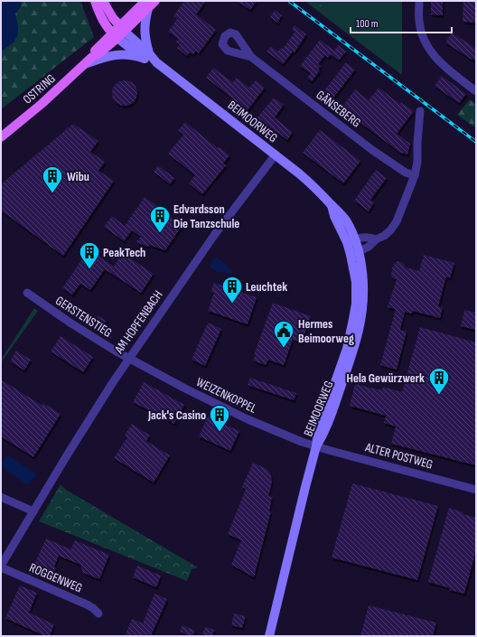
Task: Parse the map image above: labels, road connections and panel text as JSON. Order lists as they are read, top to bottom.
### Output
{
  "streets": {
    "main road": ["OSTRING", "BEIMOORWEG"],
    "street": [
      "GÄNSEBERG",
      "GERSTENSTIEG",
      "AM HOPFENBACH",
      "WEIZENKOPPEL",
      "ALTER POSTWEG",
      "ROGGENWEG"
    ]
  },
  "crossings": [
    ["OSTRING", "BEIMOORWEG"],
    ["BEIMOORWEG", "AM HOPFENBACH"],
    ["BEIMOORWEG", "WEIZENKOPPEL"],
    ["BEIMOORWEG", "ALTER POSTWEG"],
    ["GERSTENSTIEG", "AM HOPFENBACH"],
    ["GERSTENSTIEG", "WEIZENKOPPEL"],
    ["AM HOPFENBACH", "WEIZENKOPPEL"],
    ["AM HOPFENBACH", "ROGGENWEG"],
    ["WEIZENKOPPEL", "ALTER POSTWEG"]
  ],
  "places": {
    "building": [
      "Wibu",
      "Edvardsson Die Tanzschule",
      "PeakTech",
      "Leuchtek",
      "Hela Gewürzwerk",
      "Jack's Casino"
    ],
    "public building": ["Hermes Beimoorweg"]
  },
  "scale_bar": "100 m"
}
